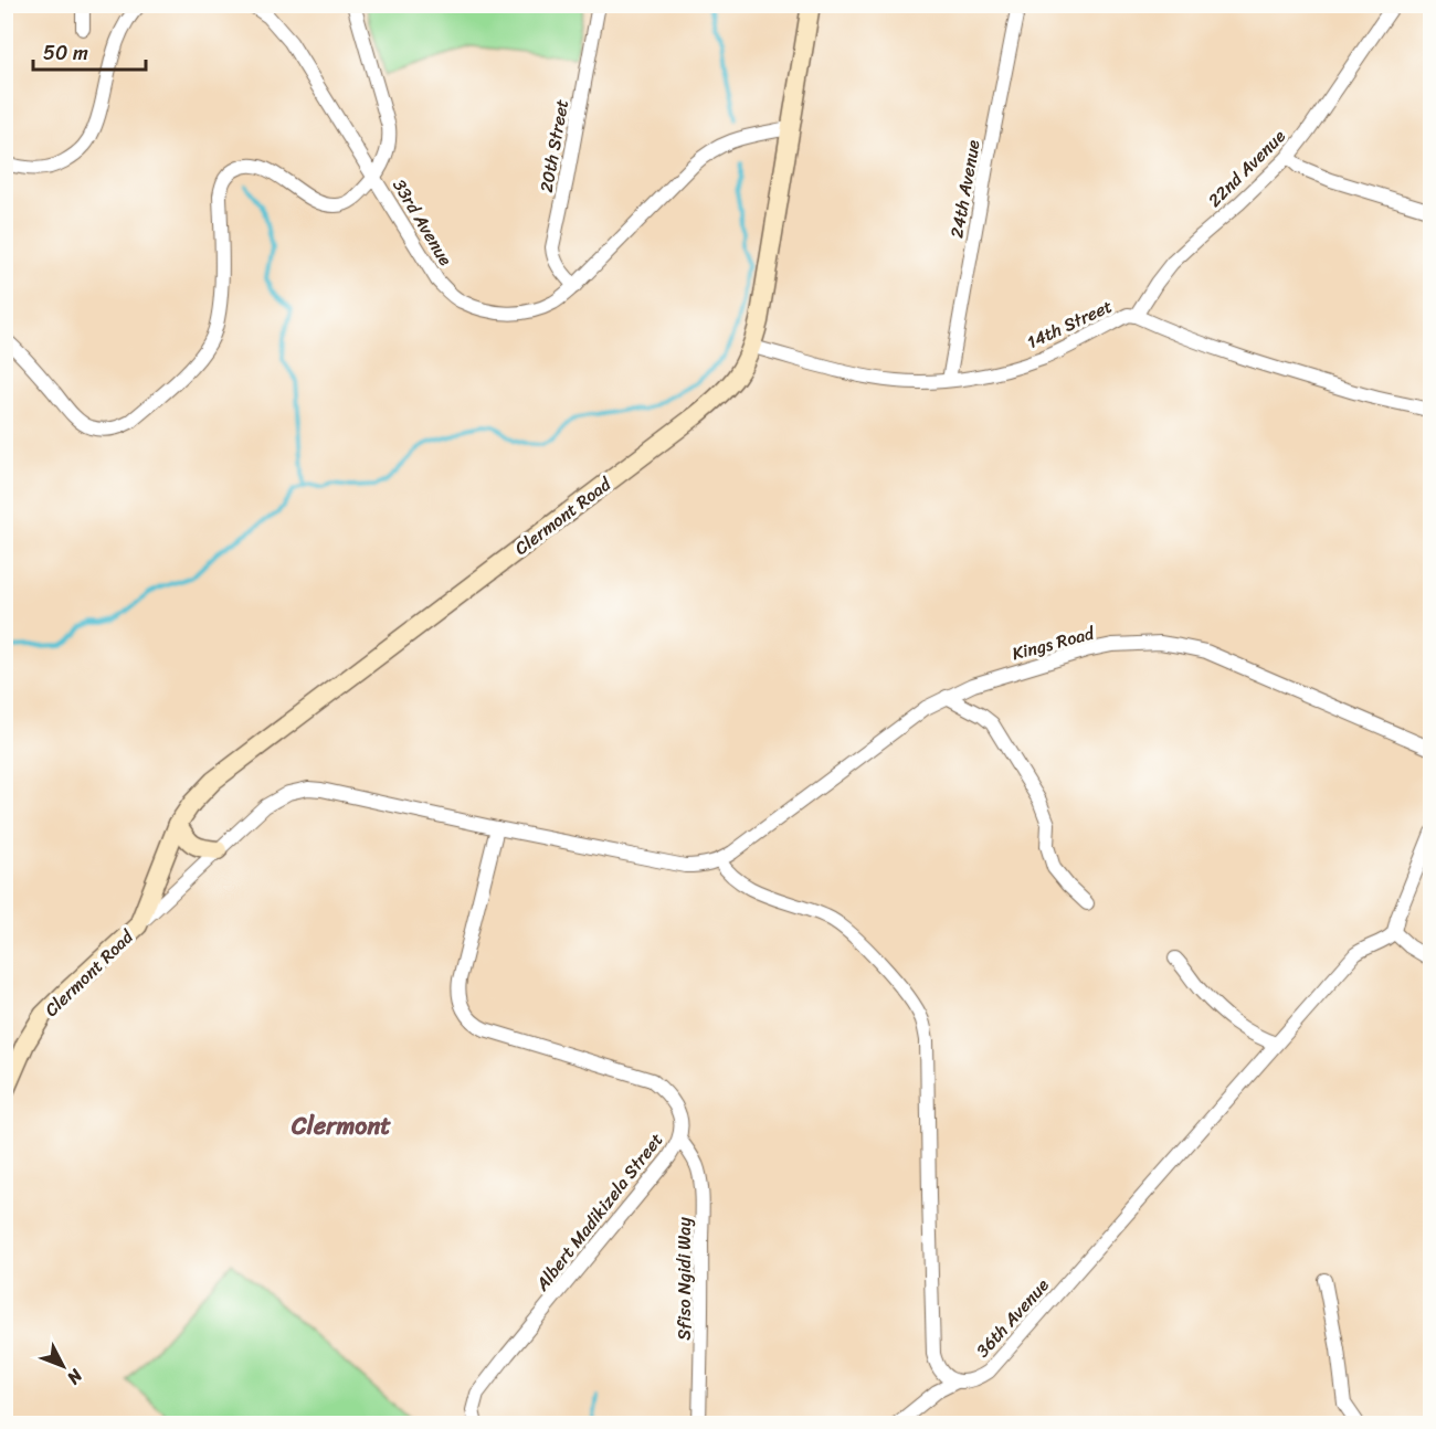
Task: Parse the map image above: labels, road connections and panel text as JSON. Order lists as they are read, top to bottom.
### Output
{
  "streets": {
    "street": [
      "20th Street",
      "22nd Avenue",
      "24th Avenue",
      "33rd Avenue",
      "14th Street",
      "Clermont Road",
      "Kings Road",
      "Albert Madikizela Street",
      "Sfiso Ngidi Way",
      "36th Avenue"
    ]
  },
  "crossings": [
    ["20th Street", "33rd Avenue"],
    ["22nd Avenue", "14th Street"],
    ["24th Avenue", "14th Street"],
    ["33rd Avenue", "Clermont Road"],
    ["14th Street", "Clermont Road"],
    ["Clermont Road", "Kings Road"],
    ["Clermont Road", "Albert Madikizela Street"],
    ["Albert Madikizela Street", "Sfiso Ngidi Way"]
  ],
  "districts": ["Clermont"],
  "scale_bar": "50 m",
  "north": "bottom right"
}
